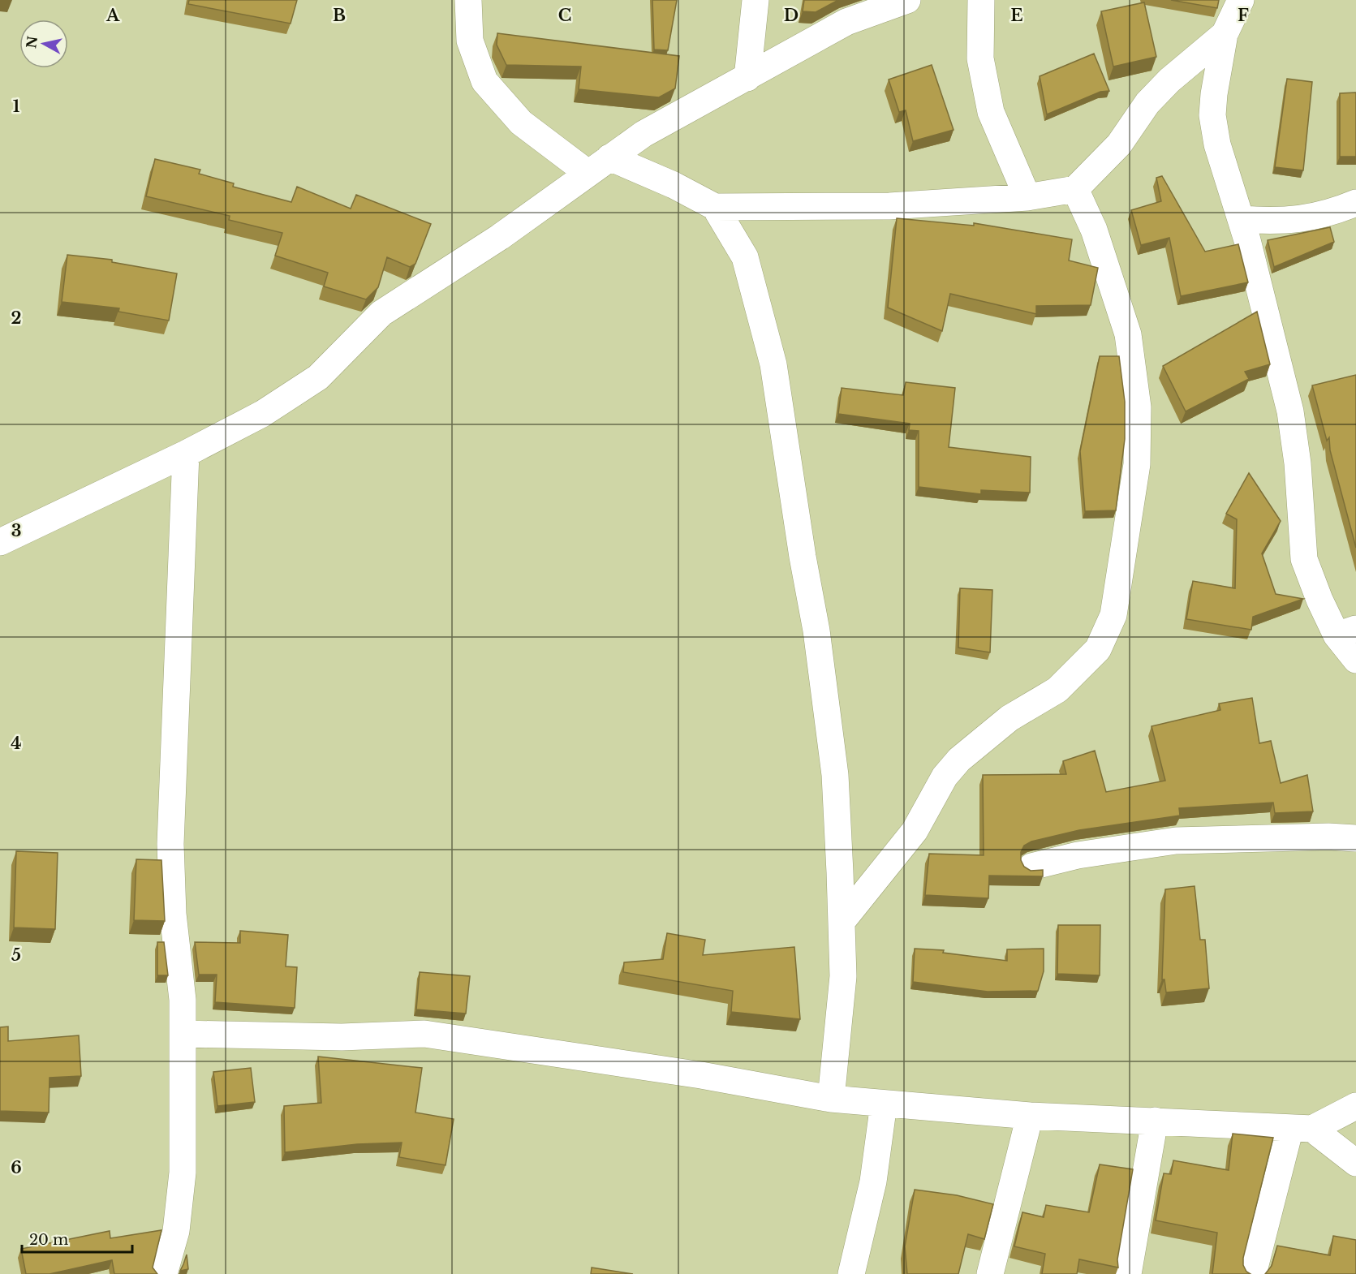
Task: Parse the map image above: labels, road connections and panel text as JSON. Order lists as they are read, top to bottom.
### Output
{
  "scale_bar": "20 m",
  "north": "left",
  "grid": {
    "columns": [
      "A",
      "B",
      "C",
      "D",
      "E",
      "F"
    ],
    "rows": [
      "1",
      "2",
      "3",
      "4",
      "5",
      "6"
    ]
  }
}
